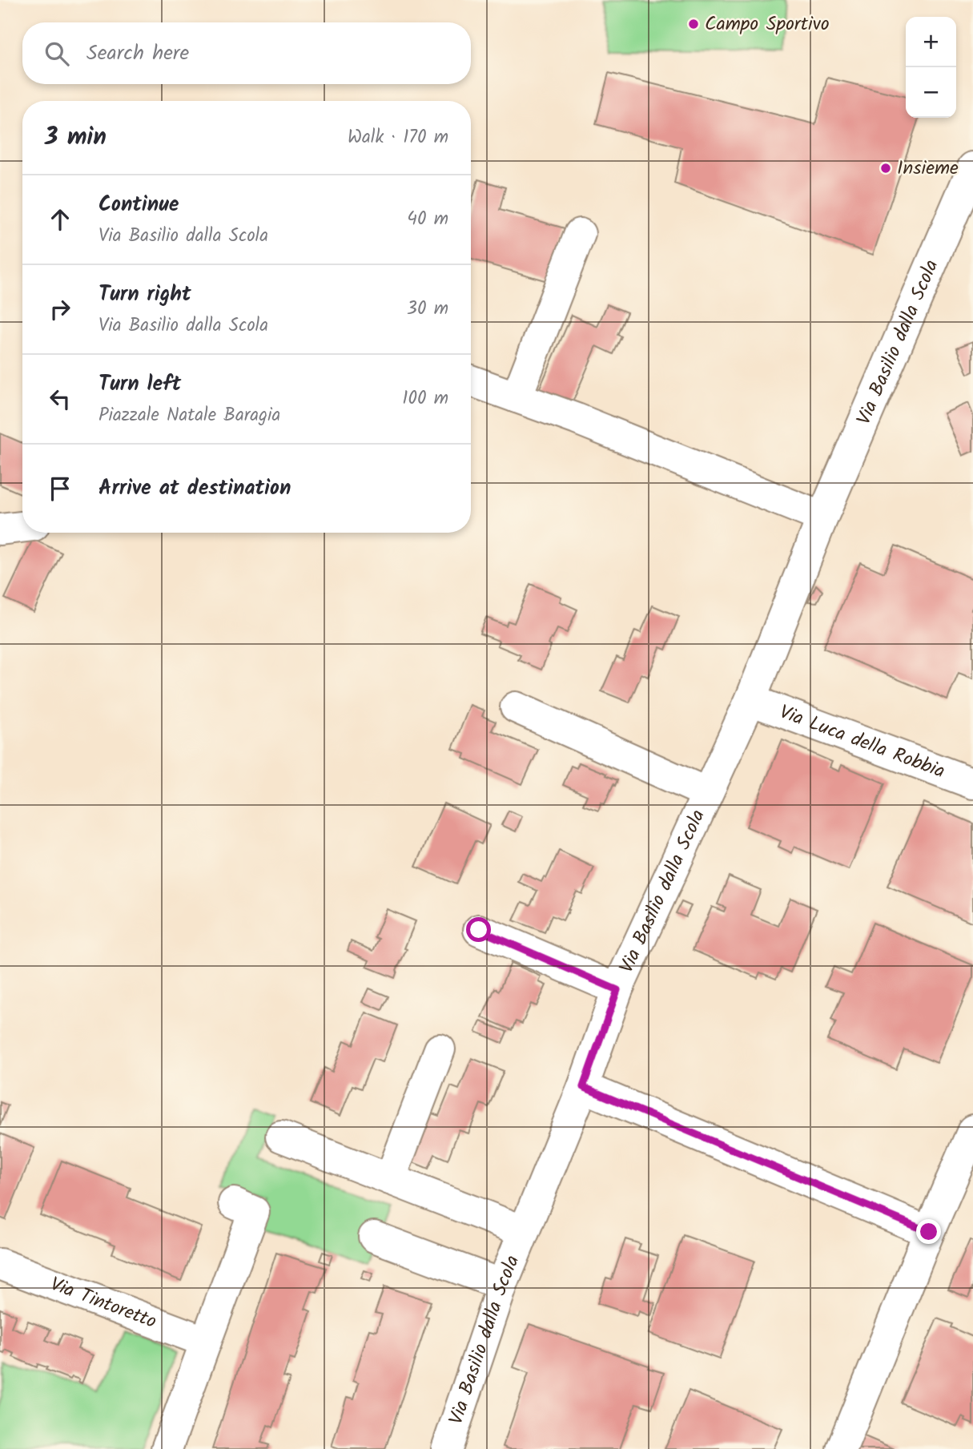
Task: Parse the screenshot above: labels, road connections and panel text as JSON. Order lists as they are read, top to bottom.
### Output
{
  "streets": {
    "street": ["Via Basilio dalla Scola", "Via Luca della Robbia", "Via Tintoretto"]
  },
  "crossings": [
    ["Via Basilio dalla Scola", "Via Luca della Robbia"]
  ],
  "places": ["Campo Sportivo", "Insieme"],
  "page": {
    "map_buttons": ["+", "−"],
    "search": "Search here",
    "heading": ["3 min", "Walk · 170 m"],
    "list": [
      ["Continue", "Via Basilio dalla Scola", "40 m"],
      ["Turn right", "Via Basilio dalla Scola", "30 m"],
      ["Turn left", "Piazzale Natale Baragia", "100 m"],
      "Arrive at destination"
    ]
  }
}
